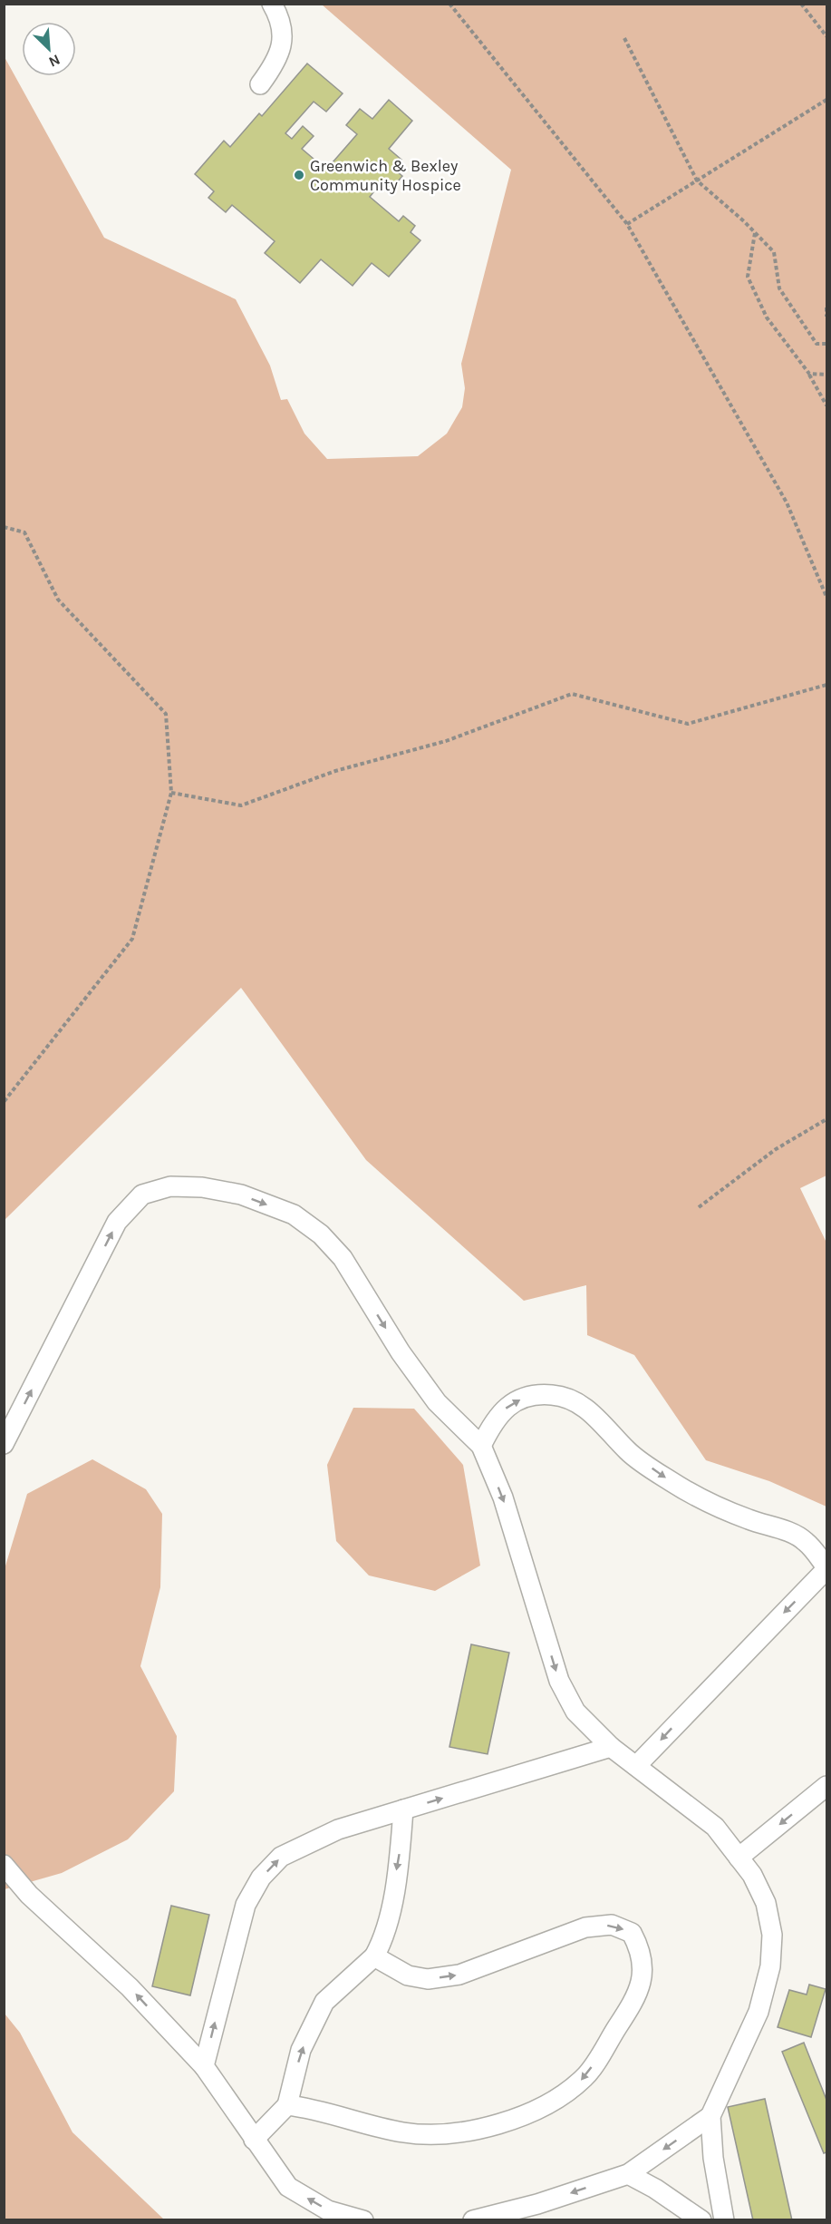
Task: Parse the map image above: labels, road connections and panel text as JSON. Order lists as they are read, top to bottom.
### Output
{
  "places": ["Greenwich & Bexley Community Hospice"],
  "north": "bottom right"
}
